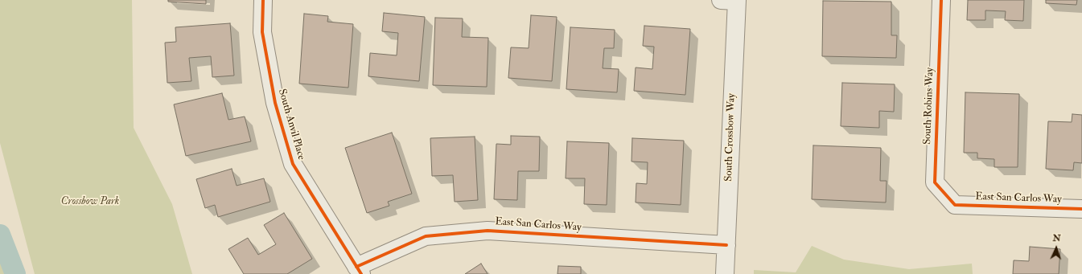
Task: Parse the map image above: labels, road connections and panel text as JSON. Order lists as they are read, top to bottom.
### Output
{
  "streets": {
    "street": [
      "South Robins Way",
      "South Anvil Place",
      "South Crossbow Way",
      "East San Carlos Way"
    ]
  },
  "crossings": [
    ["South Robins Way", "East San Carlos Way"],
    ["South Anvil Place", "East San Carlos Way"],
    ["South Crossbow Way", "East San Carlos Way"]
  ],
  "parks": ["Crossbow Park"],
  "north": "top"
}
